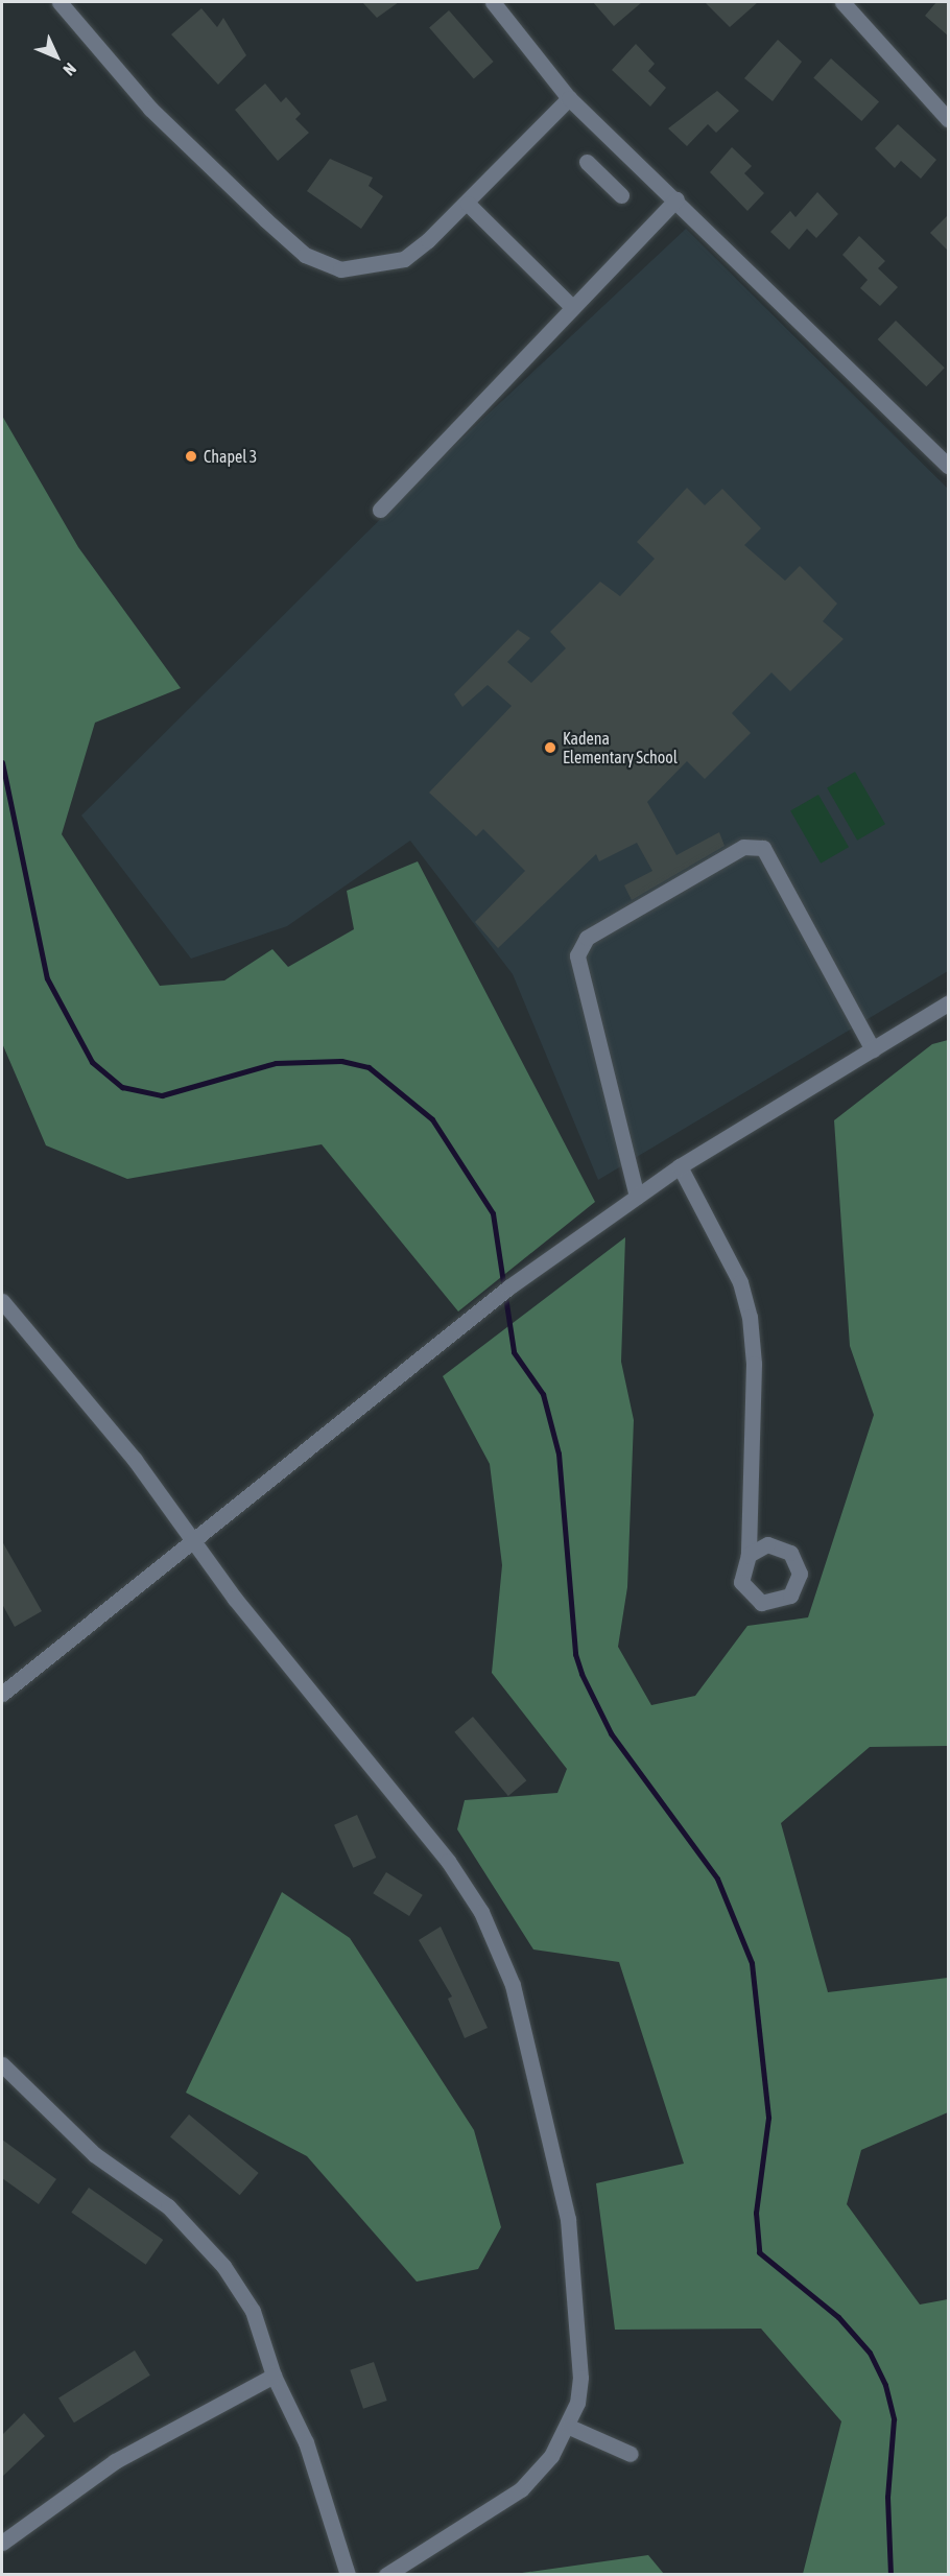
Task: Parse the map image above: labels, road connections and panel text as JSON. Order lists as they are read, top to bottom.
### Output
{
  "places": ["Chapel 3", "Kadena Elementary School"],
  "north": "bottom right"
}
